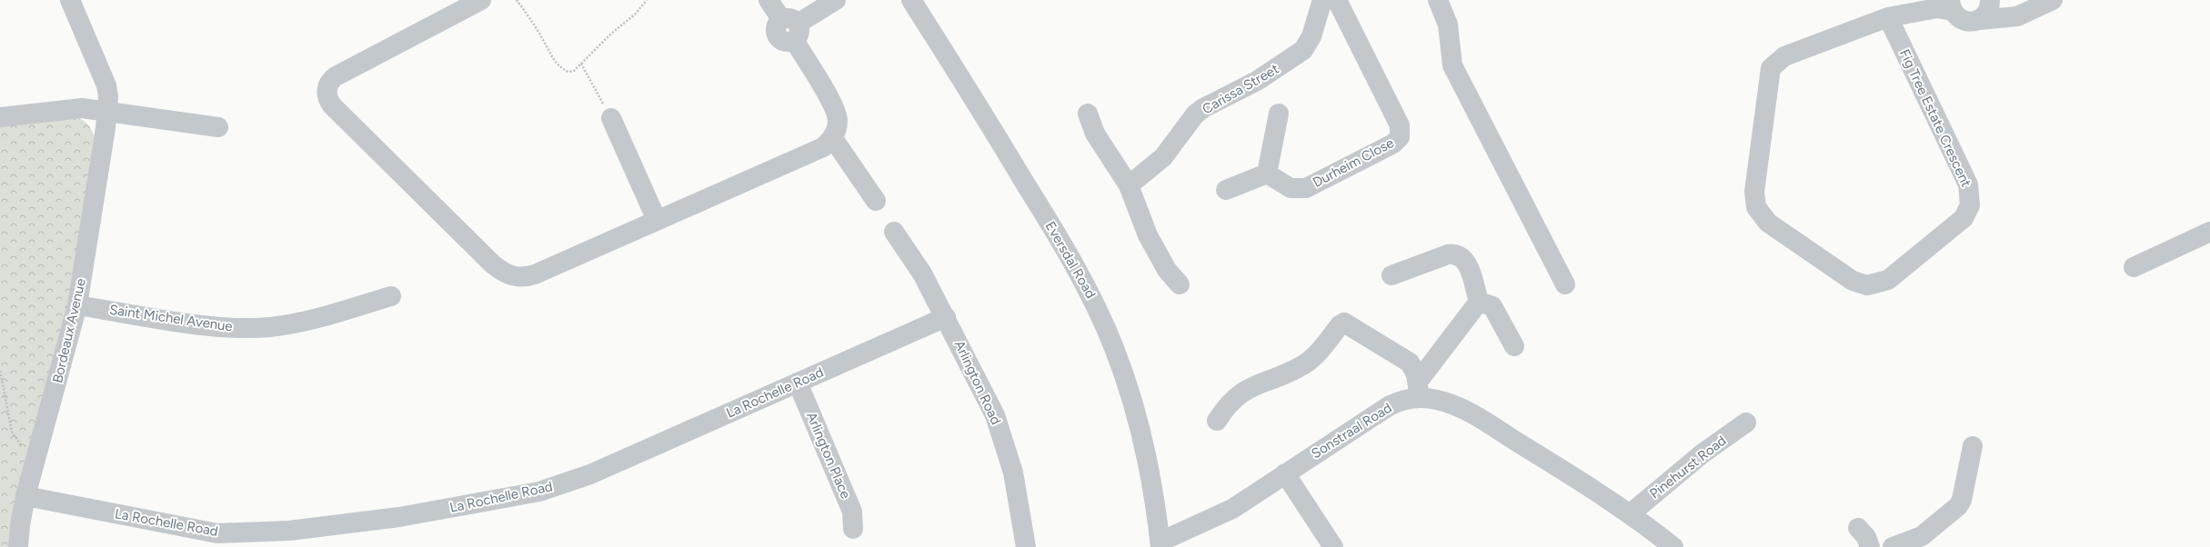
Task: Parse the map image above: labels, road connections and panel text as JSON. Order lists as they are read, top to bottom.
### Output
{
  "streets": {
    "street": [
      "Carissa Street",
      "Fig Tree Estate Crescent",
      "Durheim Close",
      "Eversdal Road",
      "Saint Michel Avenue",
      "Bordeaux Avenue",
      "Arlington Road",
      "La Rochelle Road",
      "Sonstraal Road",
      "Arlington Place",
      "Pinehurst Road"
    ]
  },
  "crossings": [
    ["Eversdal Road", "Sonstraal Road"],
    ["Saint Michel Avenue", "Bordeaux Avenue"],
    ["Bordeaux Avenue", "La Rochelle Road"],
    ["Arlington Road", "La Rochelle Road"],
    ["La Rochelle Road", "Arlington Place"],
    ["Sonstraal Road", "Pinehurst Road"]
  ]
}
